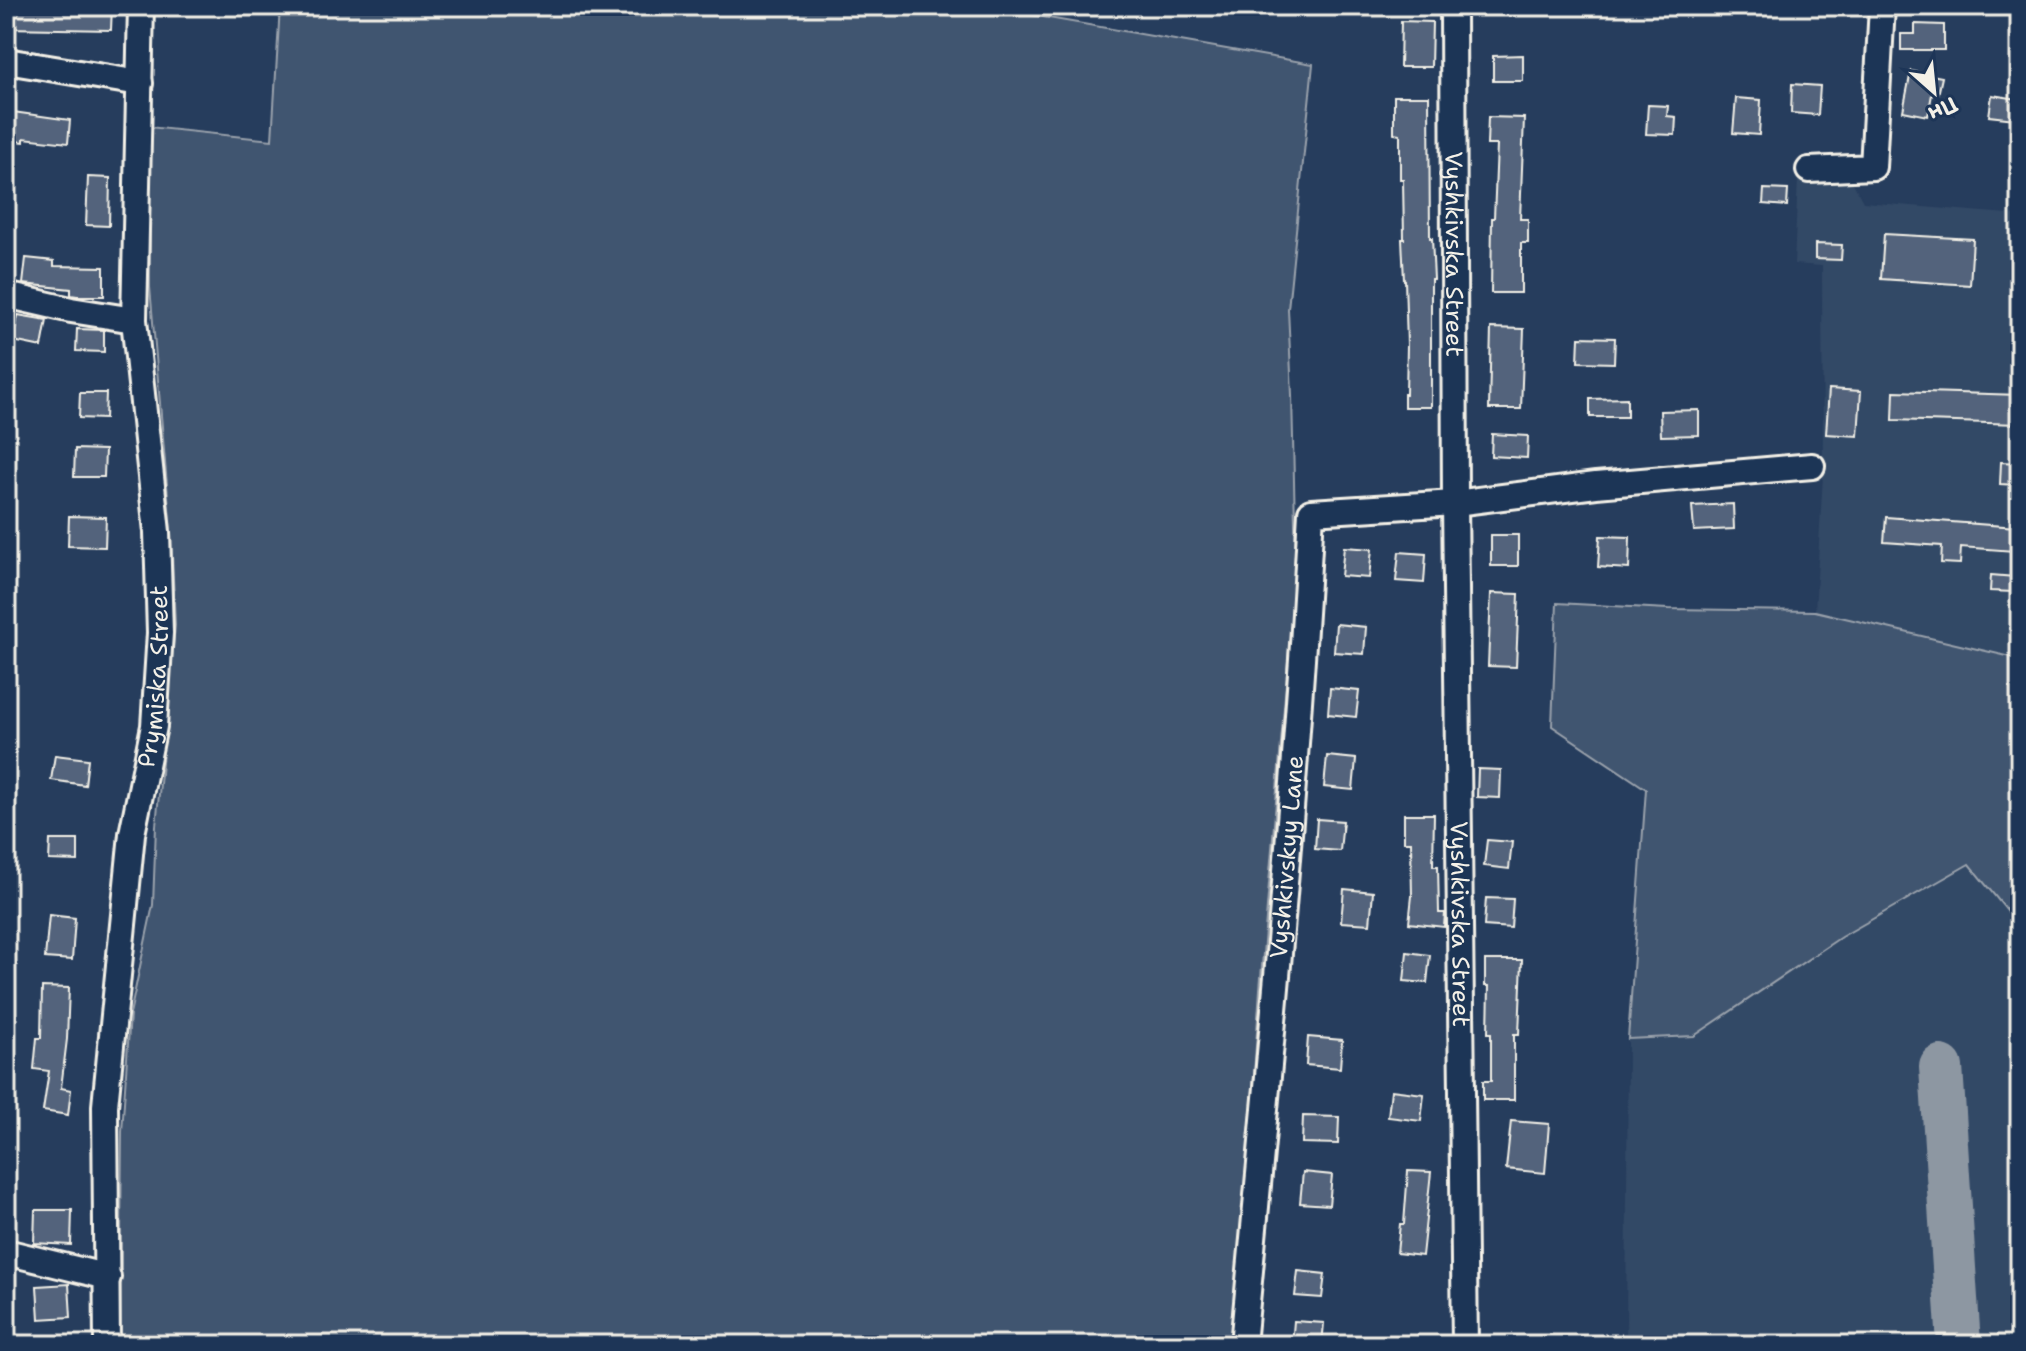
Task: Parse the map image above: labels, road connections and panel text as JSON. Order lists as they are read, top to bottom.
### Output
{
  "streets": {
    "street": ["Vyshkivska Street", "Prymiska Street", "Vyshkivskyy Lane"]
  },
  "crossings": [
    ["Vyshkivska Street", "Vyshkivskyy Lane"]
  ],
  "north": "bottom right"
}
